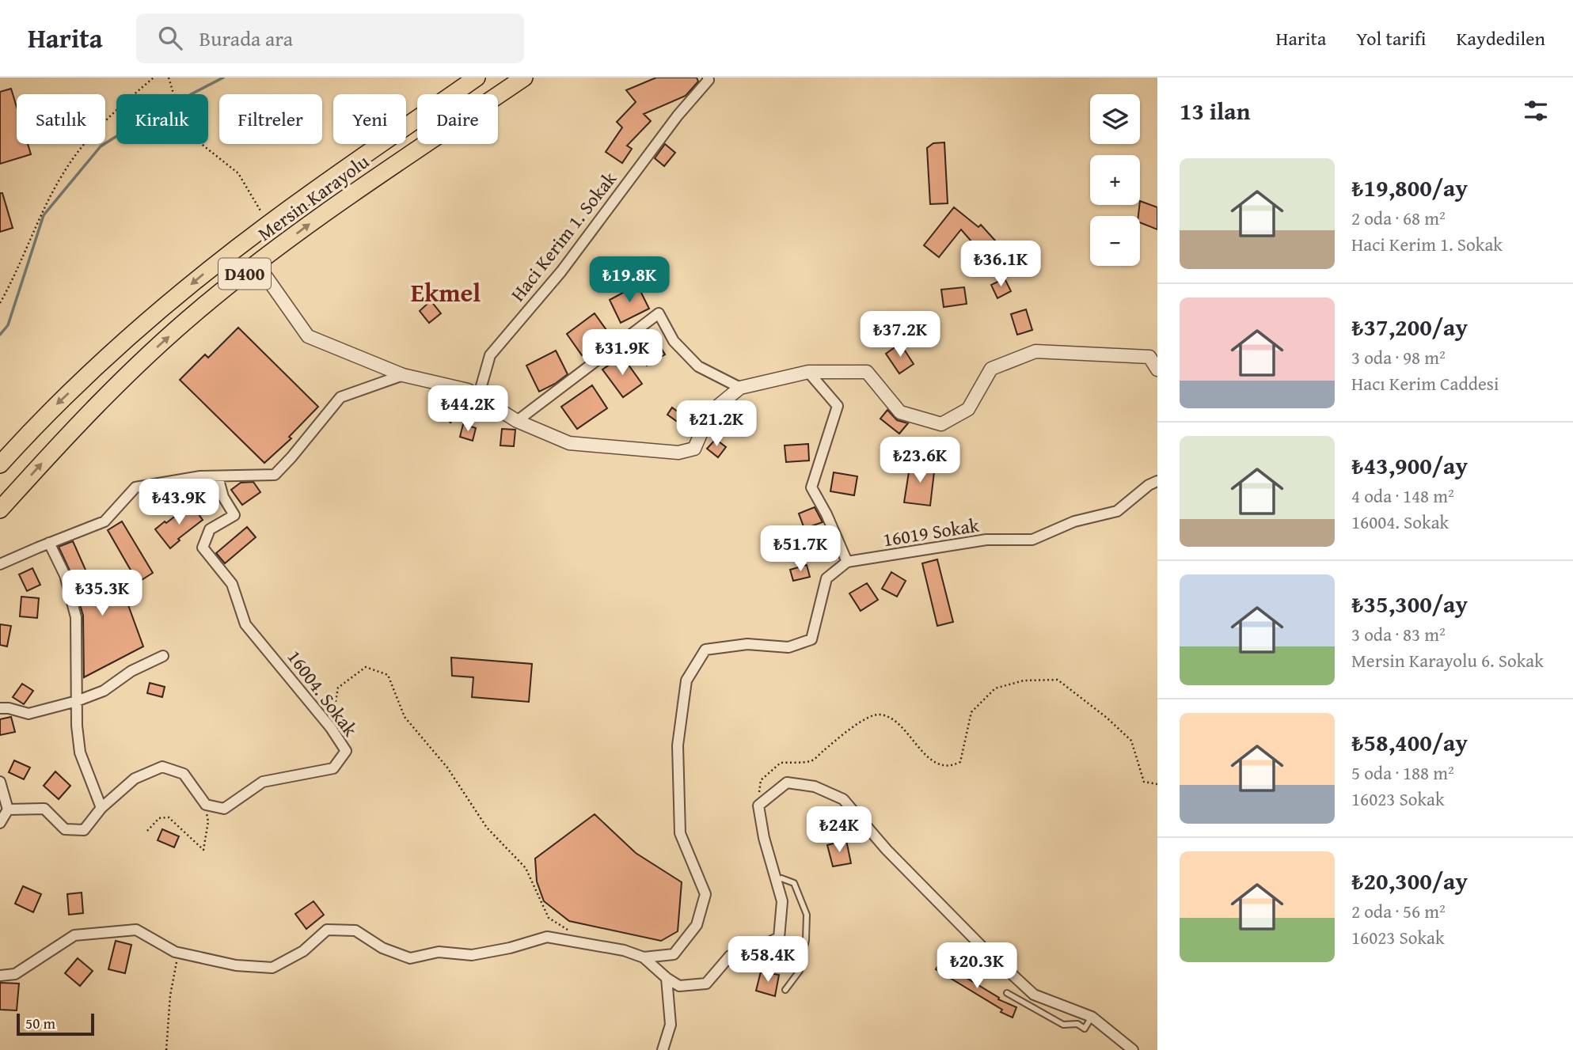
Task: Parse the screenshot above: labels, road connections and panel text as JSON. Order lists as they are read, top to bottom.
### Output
{
  "streets": {
    "highway": ["Mersin Karayolu", "D400"],
    "street": ["Haci Kerim 1. Sokak", "16019 Sokak", "16004. Sokak"]
  },
  "districts": ["Ekmel"],
  "scale_bar": "50 m",
  "page": {
    "header": "Harita",
    "search": "Burada ara",
    "nav": ["Harita", "Yol tarifi", "Kaydedilen"],
    "heading": "13 ilan",
    "map_buttons": ["+", "−"],
    "chip": [
      "Satılık",
      "Kiralık",
      "Filtreler",
      "Yeni",
      "Daire"
    ],
    "list": [
      {
        "name": "₺19,800/ay",
        "note": "2 oda · 68 m² · Haci Kerim 1. Sokak"
      },
      {
        "name": "₺37,200/ay",
        "note": "3 oda · 98 m² · Hacı Kerim Caddesi"
      },
      {
        "name": "₺43,900/ay",
        "note": "4 oda · 148 m² · 16004. Sokak"
      },
      {
        "name": "₺35,300/ay",
        "note": "3 oda · 83 m² · Mersin Karayolu 6. Sokak"
      },
      {
        "name": "₺58,400/ay",
        "note": "5 oda · 188 m² · 16023 Sokak"
      },
      {
        "name": "₺20,300/ay",
        "note": "2 oda · 56 m² · 16023 Sokak"
      }
    ],
    "price": [
      "₺36.1K",
      "₺19.8K",
      "₺37.2K",
      "₺31.9K",
      "₺44.2K",
      "₺21.2K",
      "₺23.6K",
      "₺43.9K",
      "₺51.7K",
      "₺35.3K",
      "₺24K",
      "₺58.4K",
      "₺20.3K"
    ],
    "scale": "50 m"
  }
}
